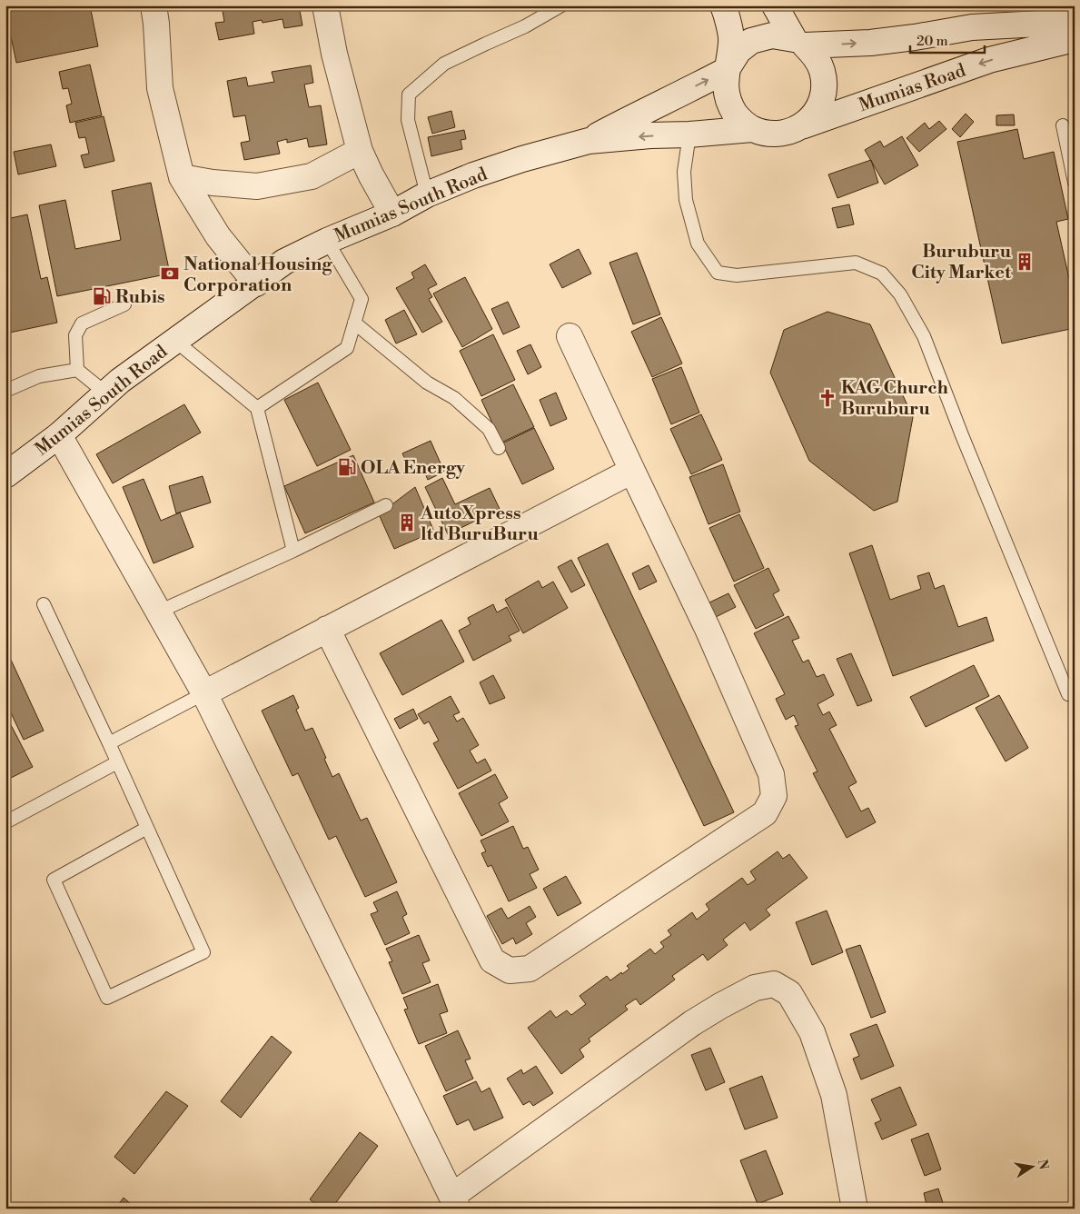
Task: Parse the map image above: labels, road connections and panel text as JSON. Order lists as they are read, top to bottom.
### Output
{
  "streets": {
    "street": ["Mumias Road", "Mumias South Road"]
  },
  "crossings": [
    ["Mumias Road", "Mumias South Road"]
  ],
  "places": {
    "building": ["Buruburu City Market", "AutoXpress ltd BuruBuru"],
    "bank": ["National Housing Corporation"],
    "fuel station": ["Rubis", "OLA Energy"],
    "church": ["KAG Church Buruburu"]
  },
  "scale_bar": "20 m",
  "north": "right"
}
